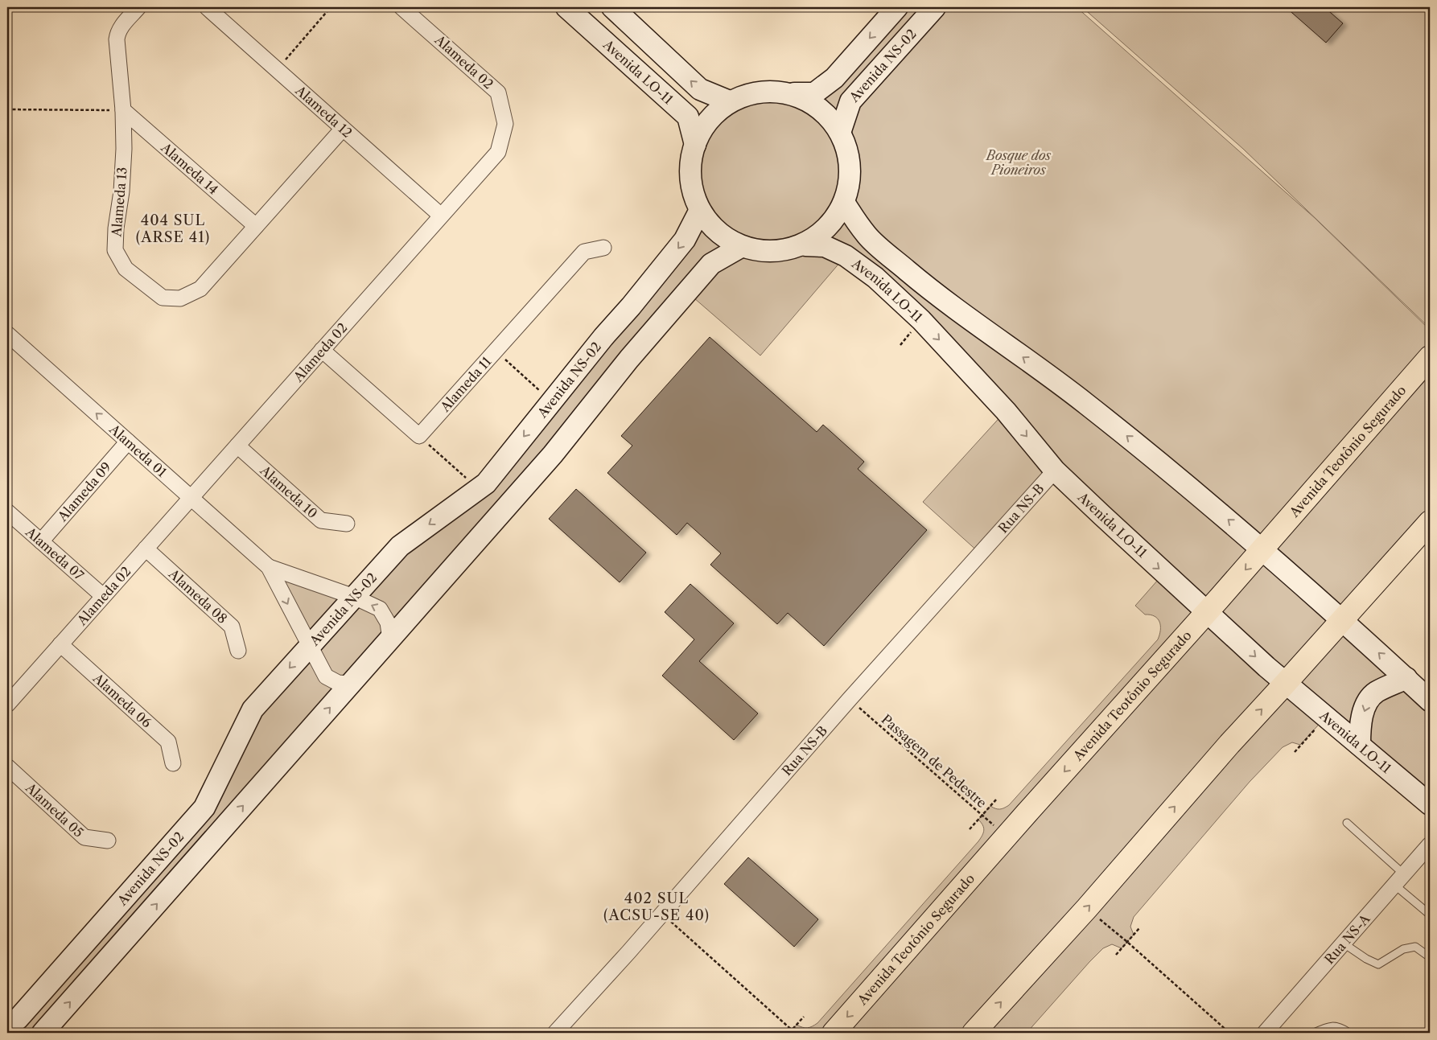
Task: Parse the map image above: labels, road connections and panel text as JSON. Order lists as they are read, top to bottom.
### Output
{
  "streets": {
    "main road": ["Avenida Teotônio Segurado"],
    "street": [
      "Alameda 02",
      "Avenida NS-02",
      "Avenida LO-11",
      "Alameda 12",
      "Alameda 14",
      "Alameda 13",
      "Alameda 11",
      "Alameda 01",
      "Alameda 09",
      "Alameda 10",
      "Rua NS-B",
      "Alameda 07",
      "Alameda 08",
      "Alameda 06",
      "Alameda 05",
      "Rua NS-A"
    ],
    "path": ["Passagem de Pedestre"]
  },
  "crossings": [
    ["Alameda 02", "Alameda 12"],
    ["Alameda 02", "Alameda 01"],
    ["Alameda 02", "Alameda 10"],
    ["Alameda 02", "Alameda 07"],
    ["Alameda 02", "Alameda 08"],
    ["Alameda 02", "Alameda 06"],
    ["Avenida NS-02", "Alameda 01"],
    ["Avenida LO-11", "Avenida Teotônio Segurado"],
    ["Avenida LO-11", "Rua NS-B"],
    ["Alameda 12", "Alameda 13"],
    ["Alameda 14", "Alameda 13"],
    ["Alameda 01", "Alameda 09"],
    ["Avenida Teotônio Segurado", "Passagem de Pedestre"],
    ["Alameda 09", "Alameda 07"],
    ["Rua NS-B", "Passagem de Pedestre"]
  ],
  "districts": ["404 SUL (ARSE 41)", "402 SUL (ACSU-SE 40)"],
  "parks": ["Bosque dos Pioneiros"]
}
